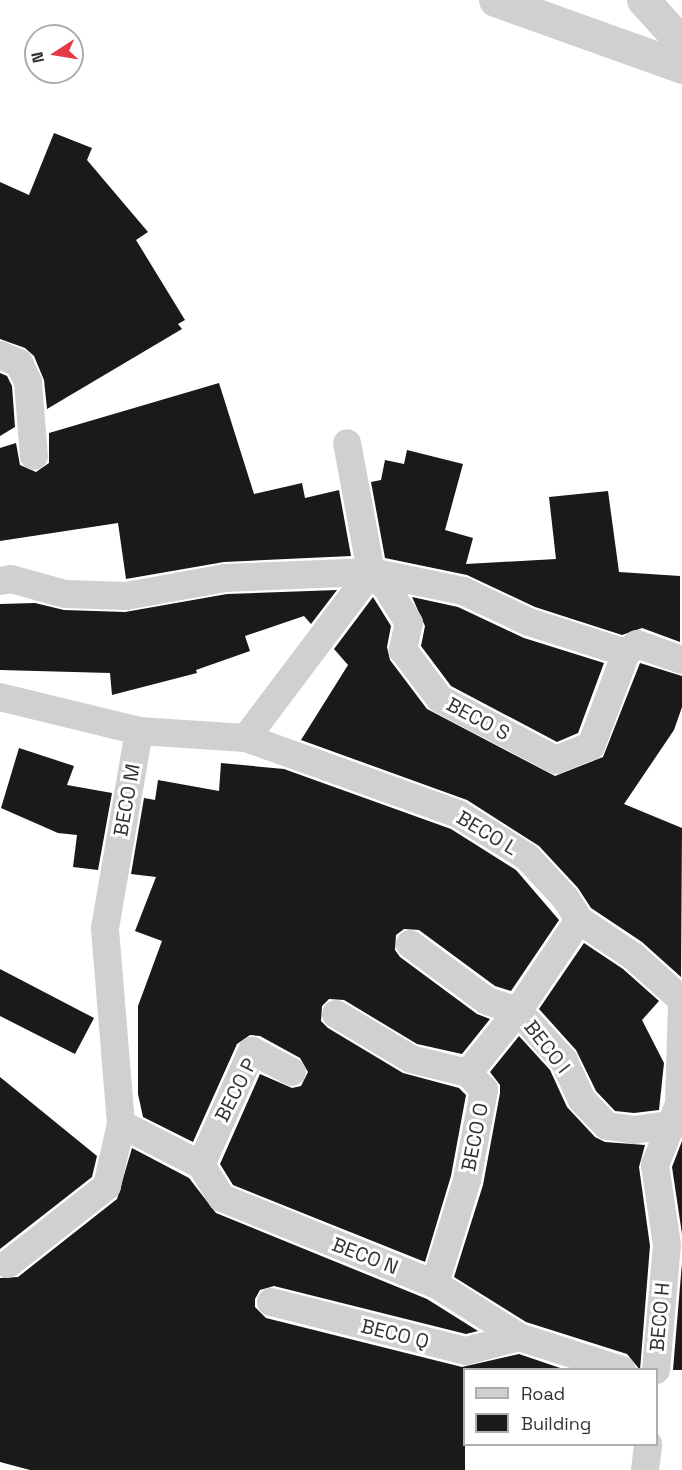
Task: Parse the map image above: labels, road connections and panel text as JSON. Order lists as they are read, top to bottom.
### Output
{
  "streets": {
    "lane": [
      "BECO S",
      "BECO M",
      "BECO L",
      "BECO I",
      "BECO P",
      "BECO O",
      "BECO N",
      "BECO H",
      "BECO Q"
    ]
  },
  "crossings": [
    ["BECO L", "BECO O"],
    ["BECO L", "BECO H"],
    ["BECO I", "BECO O"],
    ["BECO I", "BECO H"],
    ["BECO P", "BECO N"],
    ["BECO O", "BECO N"],
    ["BECO N", "BECO Q"]
  ],
  "legend": ["Road", "Building"],
  "north": "left"
}
